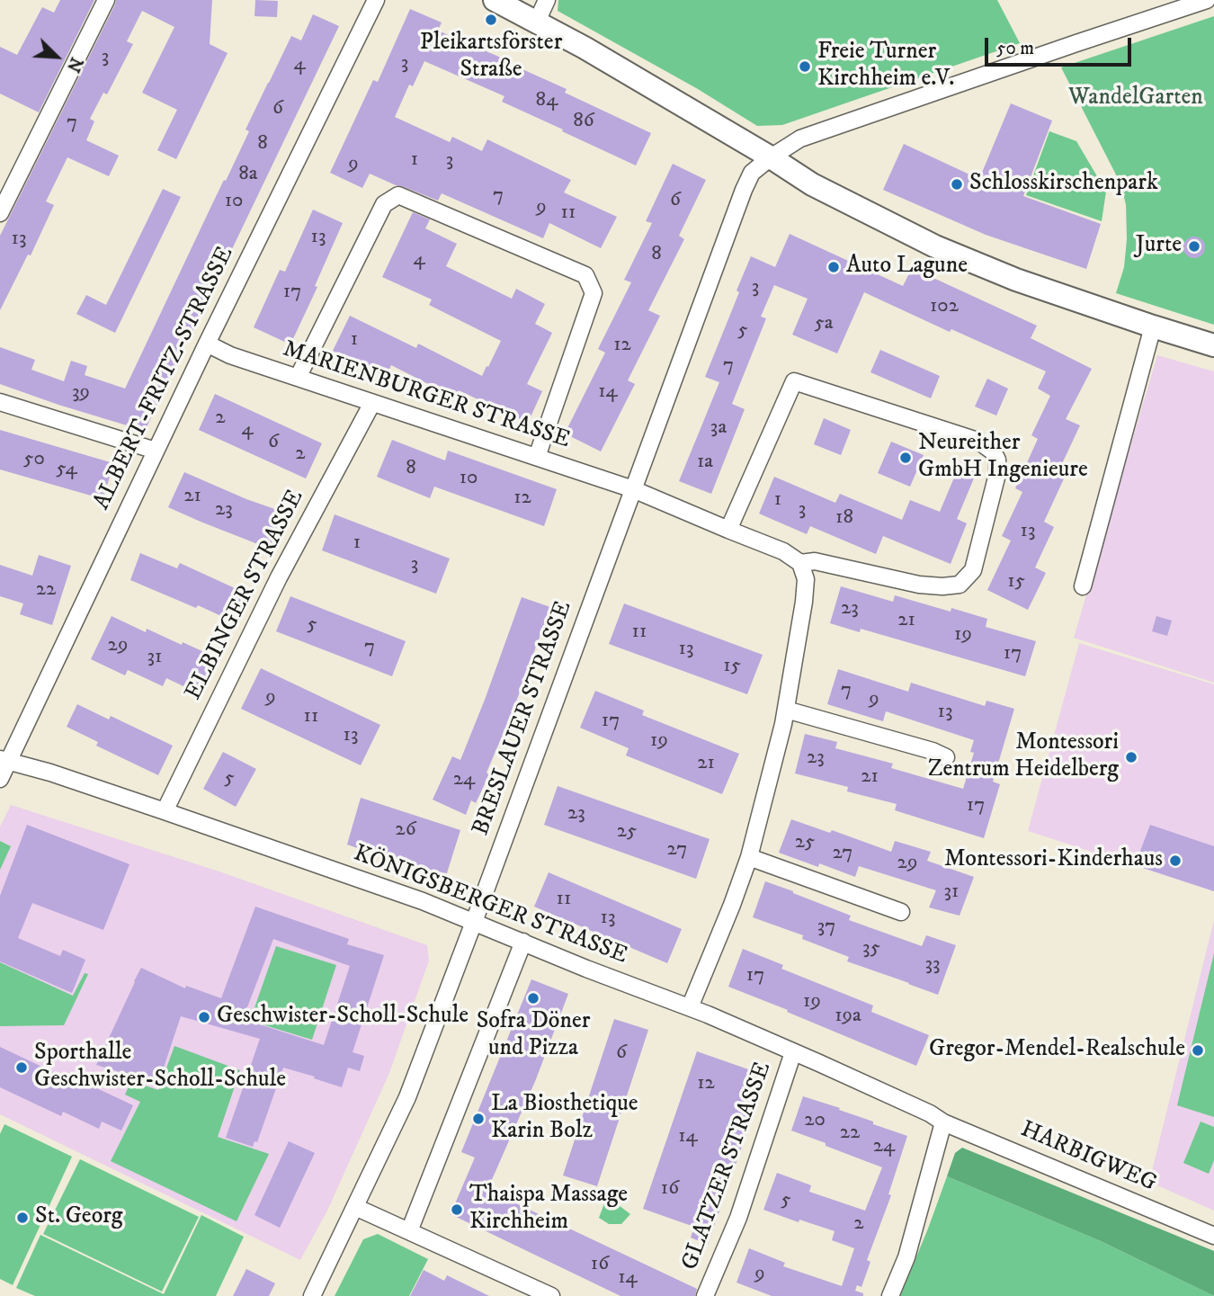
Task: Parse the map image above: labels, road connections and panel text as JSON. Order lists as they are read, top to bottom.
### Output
{
  "streets": {
    "street": [
      "ALBERT-FRITZ-STRASSE",
      "MARIENBURGER STRASSE",
      "ELBINGER STRASSE",
      "BRESLAUER STRASSE",
      "KÖNIGSBERGER STRASSE",
      "HARBIGWEG",
      "GLATZER STRASSE"
    ]
  },
  "crossings": [
    ["ALBERT-FRITZ-STRASSE", "MARIENBURGER STRASSE"],
    ["ALBERT-FRITZ-STRASSE", "KÖNIGSBERGER STRASSE"],
    ["MARIENBURGER STRASSE", "ELBINGER STRASSE"],
    ["MARIENBURGER STRASSE", "BRESLAUER STRASSE"],
    ["ELBINGER STRASSE", "KÖNIGSBERGER STRASSE"],
    ["BRESLAUER STRASSE", "KÖNIGSBERGER STRASSE"],
    ["KÖNIGSBERGER STRASSE", "HARBIGWEG"],
    ["KÖNIGSBERGER STRASSE", "GLATZER STRASSE"]
  ],
  "parks": ["WandelGarten"],
  "places": [
    "Pleikartsförster Straße",
    "Freie Turner Kirchheim e.V.",
    "Schlosskirschenpark",
    "Jurte",
    "Auto Lagune",
    "Neureither GmbH Ingenieure",
    "Montessori Zentrum Heidelberg",
    "Montessori-Kinderhaus",
    "Sofra Döner und Pizza",
    "Geschwister-Scholl-Schule",
    "Gregor-Mendel-Realschule",
    "Sporthalle Geschwister-Scholl-Schule",
    "La Biosthetique Karin Bolz",
    "Thaispa Massage Kirchheim",
    "St. Georg"
  ],
  "house_numbers": [
    "3",
    "3",
    "4",
    "84",
    "6",
    "86",
    "7",
    "8",
    "1",
    "3",
    "9",
    "8a",
    "7",
    "6",
    "10",
    "9",
    "11",
    "13",
    "13",
    "8",
    "4",
    "3",
    "17",
    "102",
    "5a",
    "5",
    "1",
    "12",
    "7",
    "14",
    "39",
    "2",
    "3a",
    "4",
    "6",
    "2",
    "50",
    "1a",
    "8",
    "54",
    "10",
    "21",
    "12",
    "1",
    "23",
    "3",
    "18",
    "13",
    "1",
    "3",
    "15",
    "22",
    "23",
    "21",
    "5",
    "11",
    "19",
    "29",
    "7",
    "13",
    "17",
    "31",
    "15",
    "7",
    "9",
    "9",
    "13",
    "11",
    "17",
    "13",
    "19",
    "23",
    "21",
    "21",
    "5",
    "24",
    "17",
    "23",
    "26",
    "25",
    "25",
    "27",
    "27",
    "29",
    "31",
    "11",
    "13",
    "37",
    "35",
    "33",
    "17",
    "19",
    "19a",
    "6",
    "12",
    "20",
    "22",
    "14",
    "24",
    "16",
    "5",
    "2",
    "16",
    "9",
    "14"
  ],
  "scale_bar": "50 m",
  "north": "bottom right"
}
